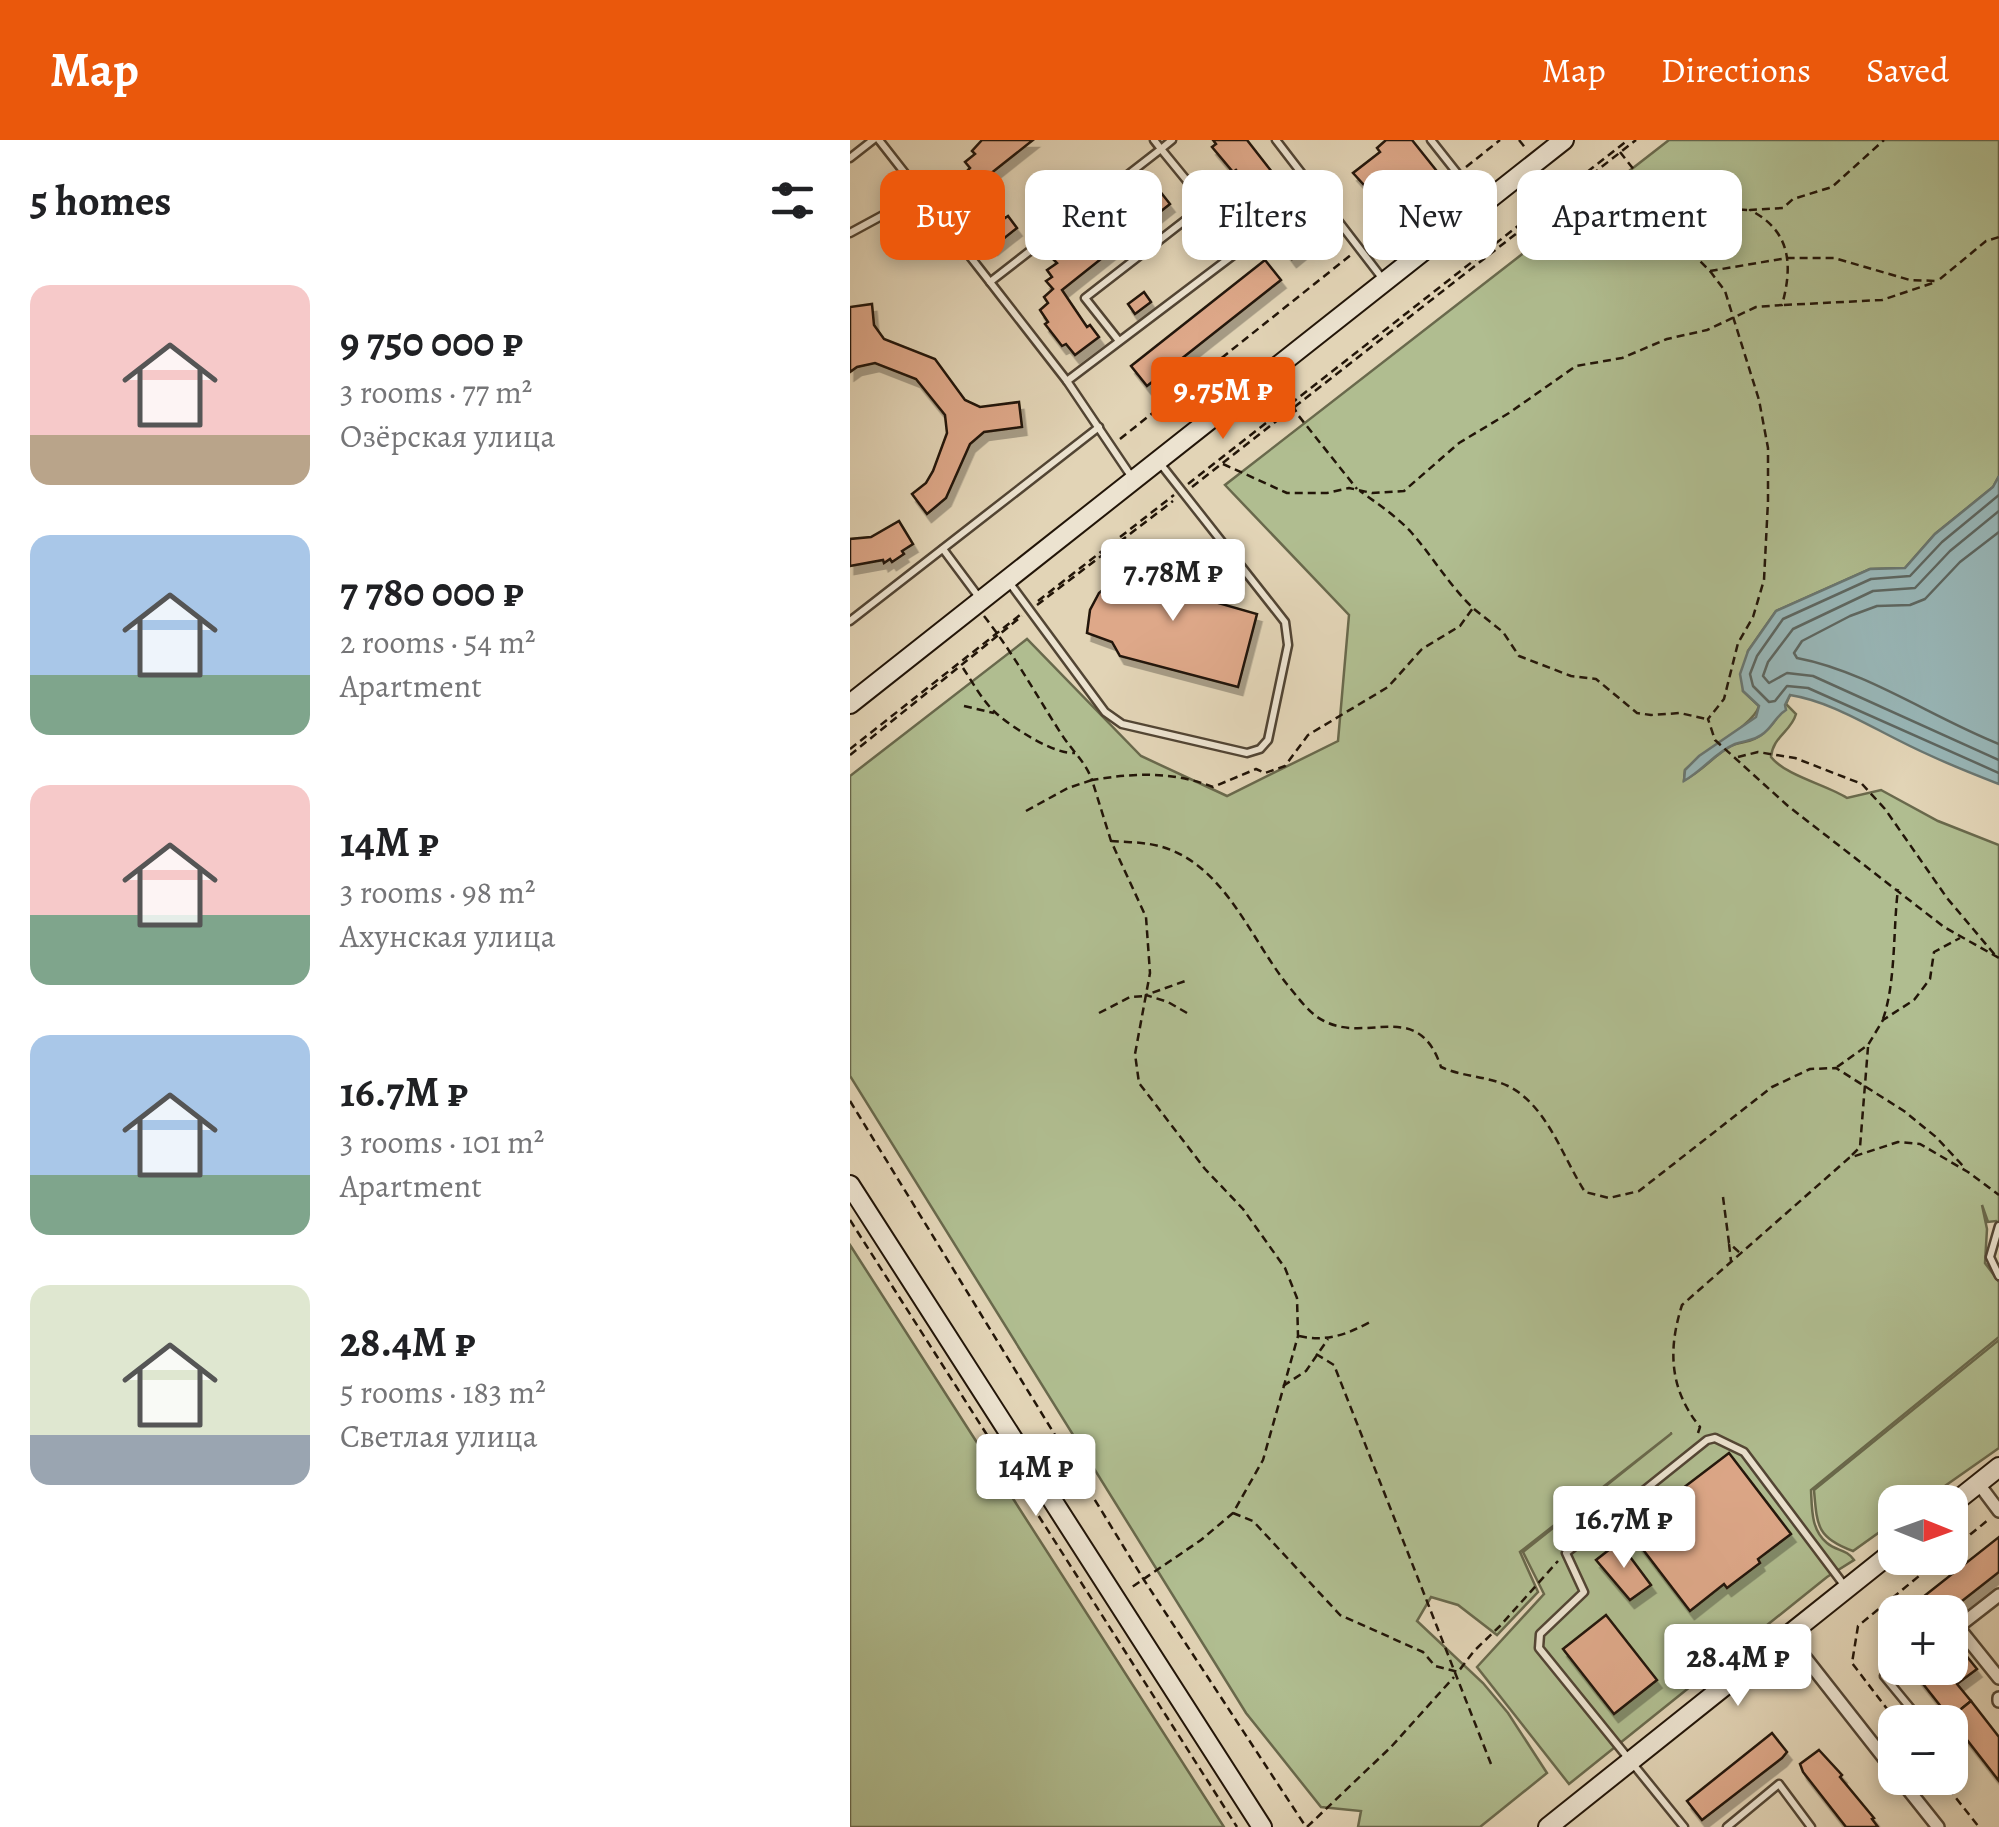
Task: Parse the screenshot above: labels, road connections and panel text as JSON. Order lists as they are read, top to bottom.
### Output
{
  "north": "right",
  "page": {
    "header": "Map",
    "nav": ["Map", "Directions", "Saved"],
    "heading": "5 homes",
    "chip": [
      "Buy",
      "Rent",
      "Filters",
      "New",
      "Apartment"
    ],
    "list": [
      {
        "name": "9 750 000 ₽",
        "note": "3 rooms · 77 m² · Озёрская улица"
      },
      {
        "name": "7 780 000 ₽",
        "note": "2 rooms · 54 m² · Apartment"
      },
      {
        "name": "14M ₽",
        "note": "3 rooms · 98 m² · Ахунская улица"
      },
      {
        "name": "16.7M ₽",
        "note": "3 rooms · 101 m² · Apartment"
      },
      {
        "name": "28.4M ₽",
        "note": "5 rooms · 183 m² · Светлая улица"
      }
    ],
    "price": [
      "9.75M ₽",
      "7.78M ₽",
      "14M ₽",
      "16.7M ₽",
      "28.4M ₽"
    ],
    "map_buttons": ["+", "−"]
  }
}
